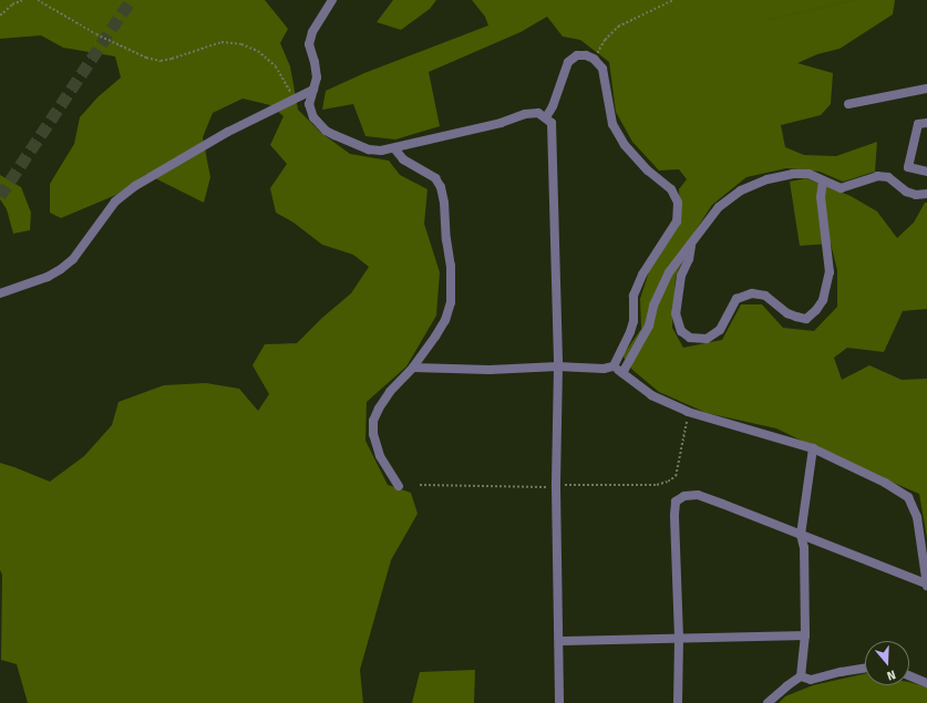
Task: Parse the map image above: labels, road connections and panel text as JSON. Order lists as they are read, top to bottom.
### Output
{
  "north": "bottom"
}
